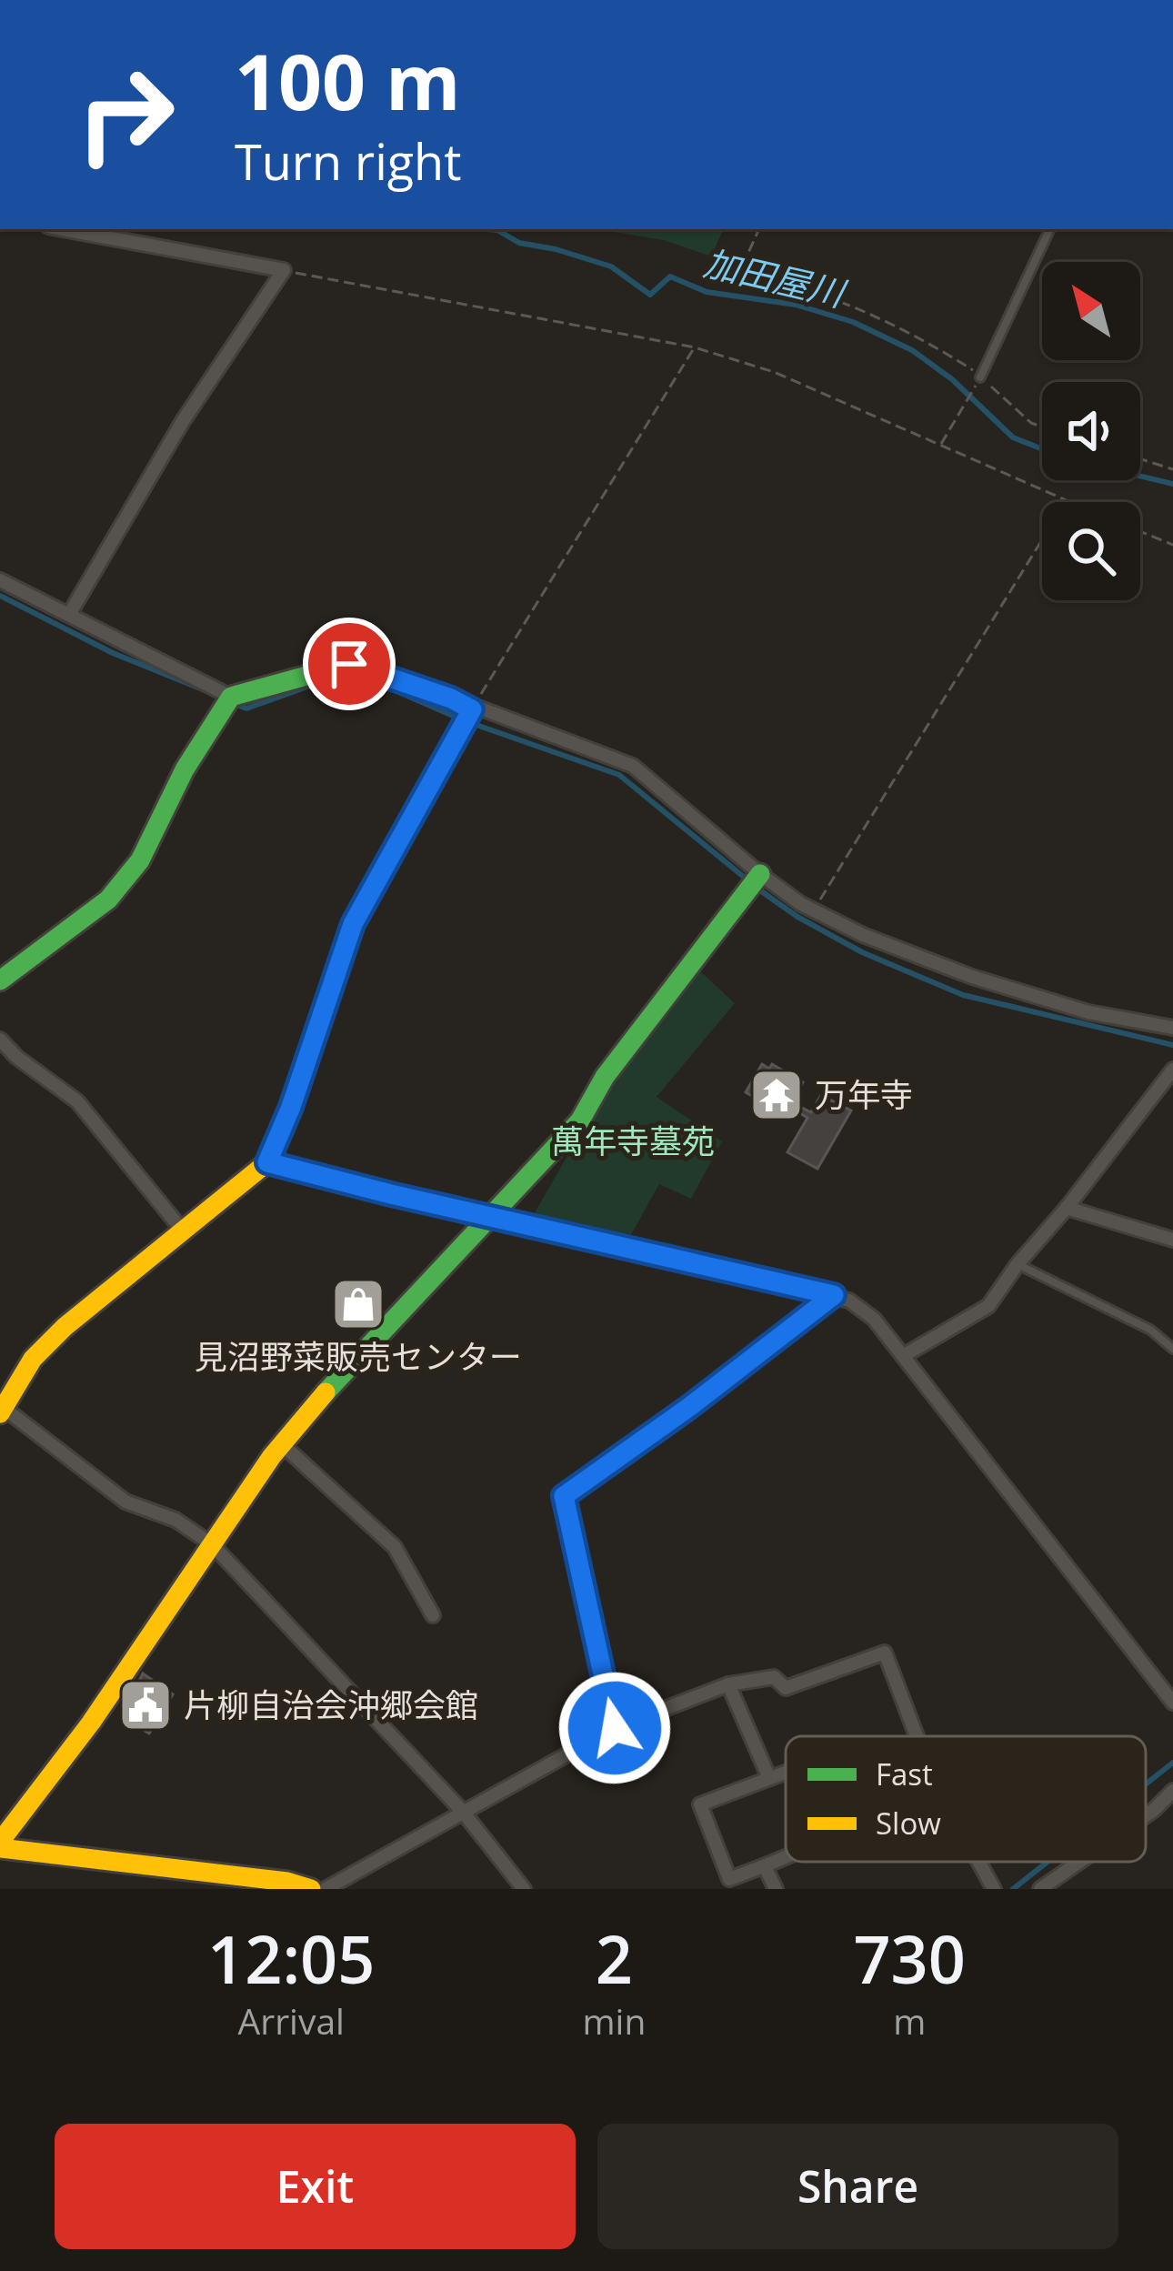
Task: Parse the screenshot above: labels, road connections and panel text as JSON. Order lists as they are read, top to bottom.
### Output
{
  "water": ["加田屋川"],
  "parks": ["萬年寺墓苑"],
  "places": {
    "temple": ["万年寺"],
    "shop": ["見沼野菜販売センター"],
    "public building": ["片柳自治会沖郷会館"]
  },
  "legend": ["Fast", "Slow"],
  "north": "top left",
  "page": {
    "turn": ["100 m", "Turn right"],
    "eta": [
      "12:05",
      "Arrival",
      "2",
      "min",
      "730",
      "m"
    ],
    "buttons": ["Exit", "Share"]
  }
}
